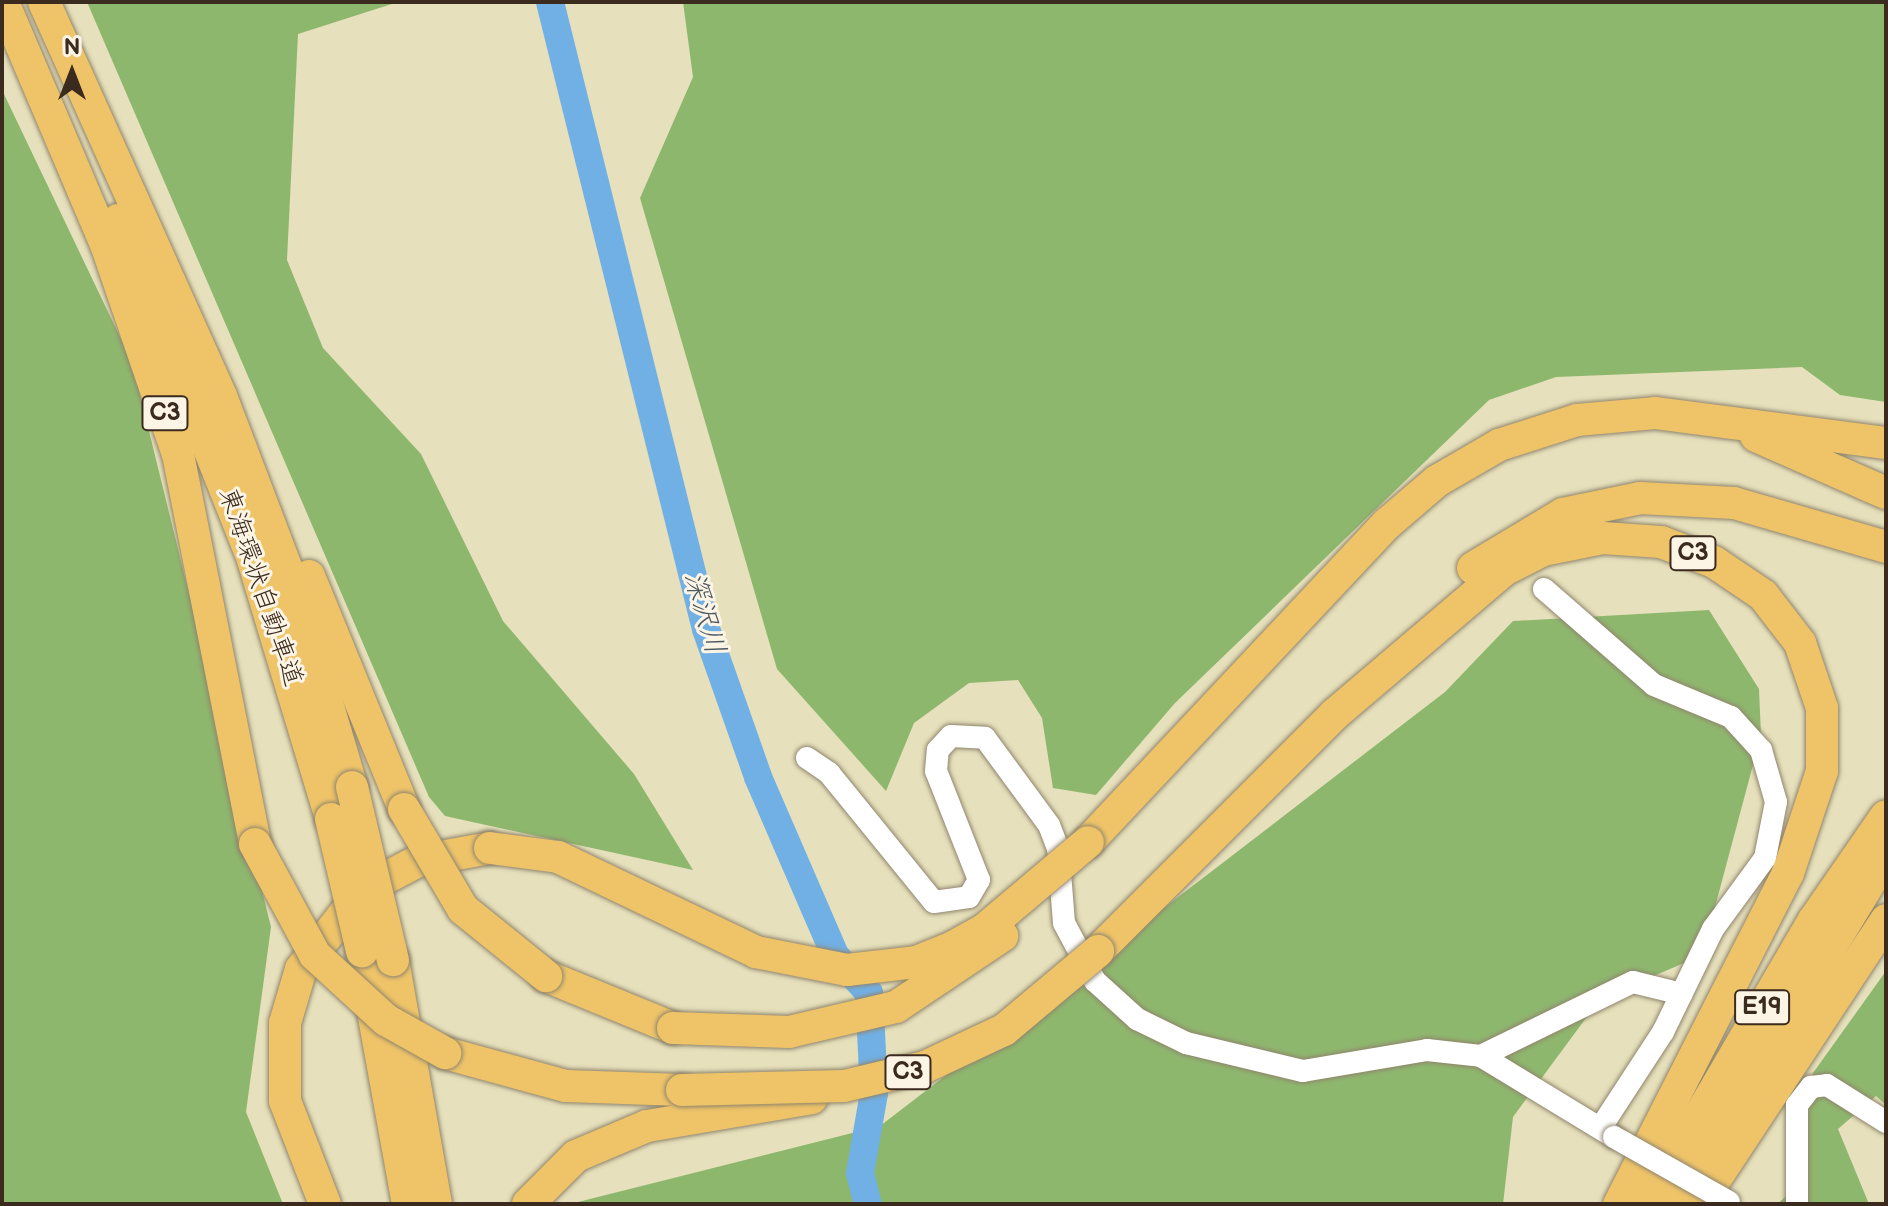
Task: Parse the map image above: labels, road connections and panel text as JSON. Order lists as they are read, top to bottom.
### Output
{
  "streets": {
    "highway": ["C3", "東海環状自動車道", "E19"]
  },
  "water": ["深沢川"],
  "north": "top"
}
